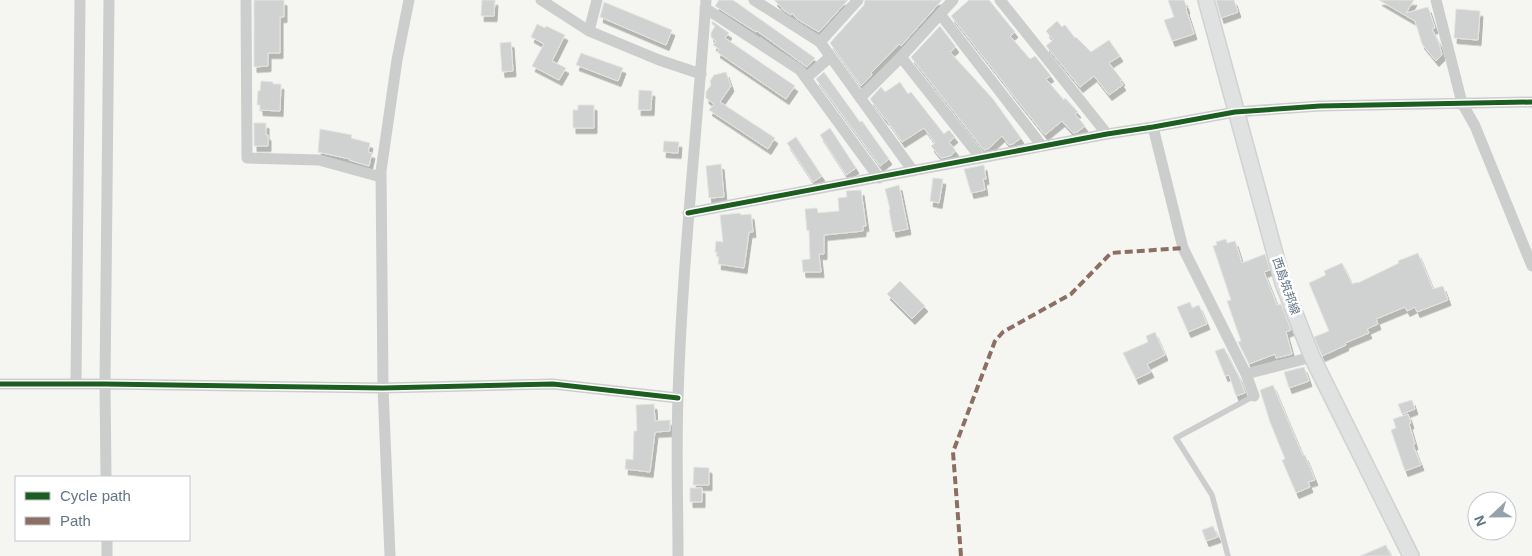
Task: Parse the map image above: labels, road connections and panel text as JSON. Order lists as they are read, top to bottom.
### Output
{
  "streets": {
    "main road": ["西島筑邦線"]
  },
  "legend": ["Cycle path", "Path"],
  "north": "left"
}
